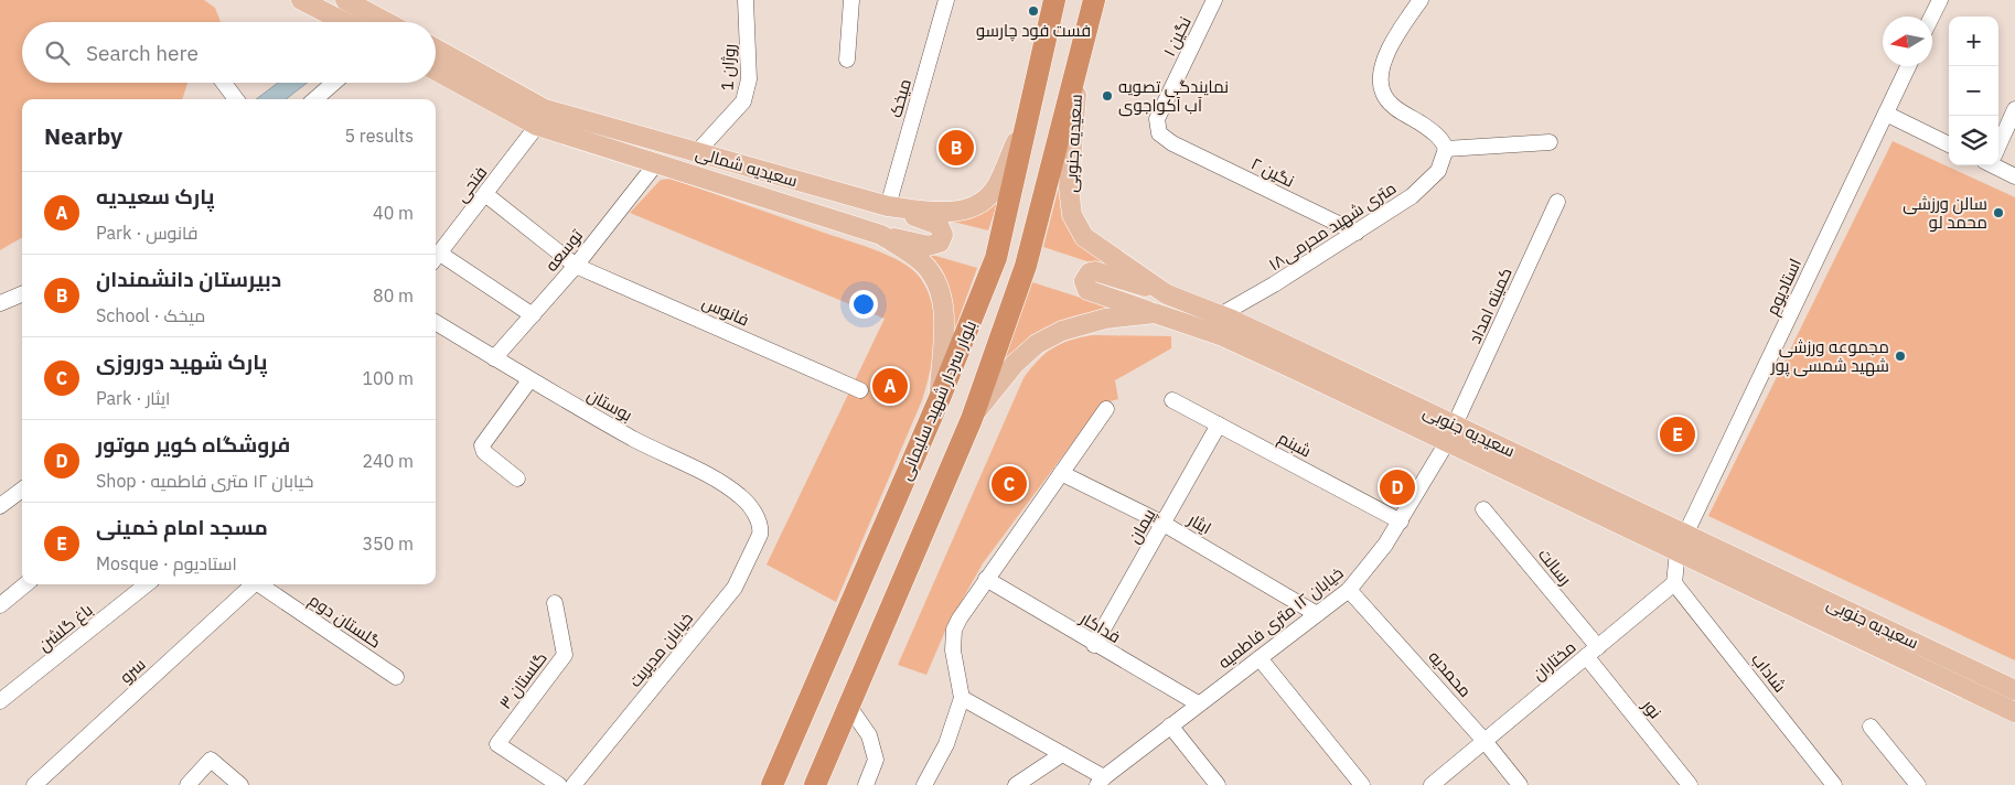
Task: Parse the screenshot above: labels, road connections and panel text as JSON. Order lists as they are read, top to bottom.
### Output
{
  "streets": {
    "highway": ["بلوار سردار شهید سلیمانی"],
    "main road": ["سعیدیه جنوبی", "سعیدیه شمالی"],
    "street": [
      "نگین ۱",
      "روژان 1",
      "میخک",
      "نگین ۲",
      "فتحی",
      "۱۸متری شهید محرمی",
      "توسعه",
      "استادیوم",
      "کمیته امداد",
      "فانوس",
      "بوستان",
      "شبنم",
      "ایثار",
      "پیمان",
      "رسالت",
      "خیابان ۱۲ متری فاطمیه",
      "گلستان دوم",
      "باغ گلشن",
      "فداکار",
      "خیابان مدیریت",
      "مختاران",
      "سرو",
      "شاداب",
      "محمدیه",
      "گلستان ۳",
      "نور"
    ]
  },
  "crossings": [
    ["نگین ۱", "نگین ۲"],
    ["روژان 1", "سعیدیه شمالی"],
    ["میخک", "سعیدیه شمالی"],
    ["سعیدیه جنوبی", "۱۸متری شهید محرمی"],
    ["سعیدیه جنوبی", "استادیوم"],
    ["سعیدیه جنوبی", "کمیته امداد"],
    ["سعیدیه جنوبی", "بلوار سردار شهید سلیمانی"],
    ["سعیدیه جنوبی", "خیابان ۱۲ متری فاطمیه"],
    ["سعیدیه شمالی", "فتحی"],
    ["سعیدیه شمالی", "توسعه"],
    ["سعیدیه شمالی", "بلوار سردار شهید سلیمانی"],
    ["نگین ۲", "۱۸متری شهید محرمی"],
    ["فتحی", "فانوس"],
    ["توسعه", "فانوس"],
    ["توسعه", "بوستان"],
    ["کمیته امداد", "خیابان ۱۲ متری فاطمیه"],
    ["بوستان", "خیابان مدیریت"],
    ["شبنم", "پیمان"],
    ["شبنم", "خیابان ۱۲ متری فاطمیه"],
    ["ایثار", "پیمان"],
    ["ایثار", "خیابان ۱۲ متری فاطمیه"],
    ["پیمان", "فداکار"],
    ["رسالت", "مختاران"],
    ["رسالت", "نور"],
    ["خیابان ۱۲ متری فاطمیه", "فداکار"],
    ["خیابان ۱۲ متری فاطمیه", "محمدیه"],
    ["مختاران", "شاداب"],
    ["مختاران", "محمدیه"],
    ["مختاران", "نور"]
  ],
  "places": [
    "فست فود چارسو",
    "نمایندگی تصویه آب آکواجوی",
    "سالن ورزشی محمد لو",
    "مجموعه ورزشی شهید شمسی پور"
  ],
  "north": "left",
  "page": {
    "map_buttons": ["+", "−"],
    "search": "Search here",
    "heading": ["Nearby", "5 results"],
    "pins": [
      "B",
      "A",
      "E",
      "C",
      "D"
    ],
    "list": [
      {
        "mark": "A",
        "name": "پارک سعیدیه",
        "note": "Park · فانوس",
        "value": "40 m"
      },
      {
        "mark": "B",
        "name": "دبیرستان دانشمندان",
        "note": "School · میخک",
        "value": "80 m"
      },
      {
        "mark": "C",
        "name": "پارک شهید دوروزی",
        "note": "Park · ایثار",
        "value": "100 m"
      },
      {
        "mark": "D",
        "name": "فروشگاه کویر موتور",
        "note": "Shop · خیابان ۱۲ متری فاطمیه",
        "value": "240 m"
      },
      {
        "mark": "E",
        "name": "مسجد امام خمینی",
        "note": "Mosque · استادیوم",
        "value": "350 m"
      }
    ]
  }
}
